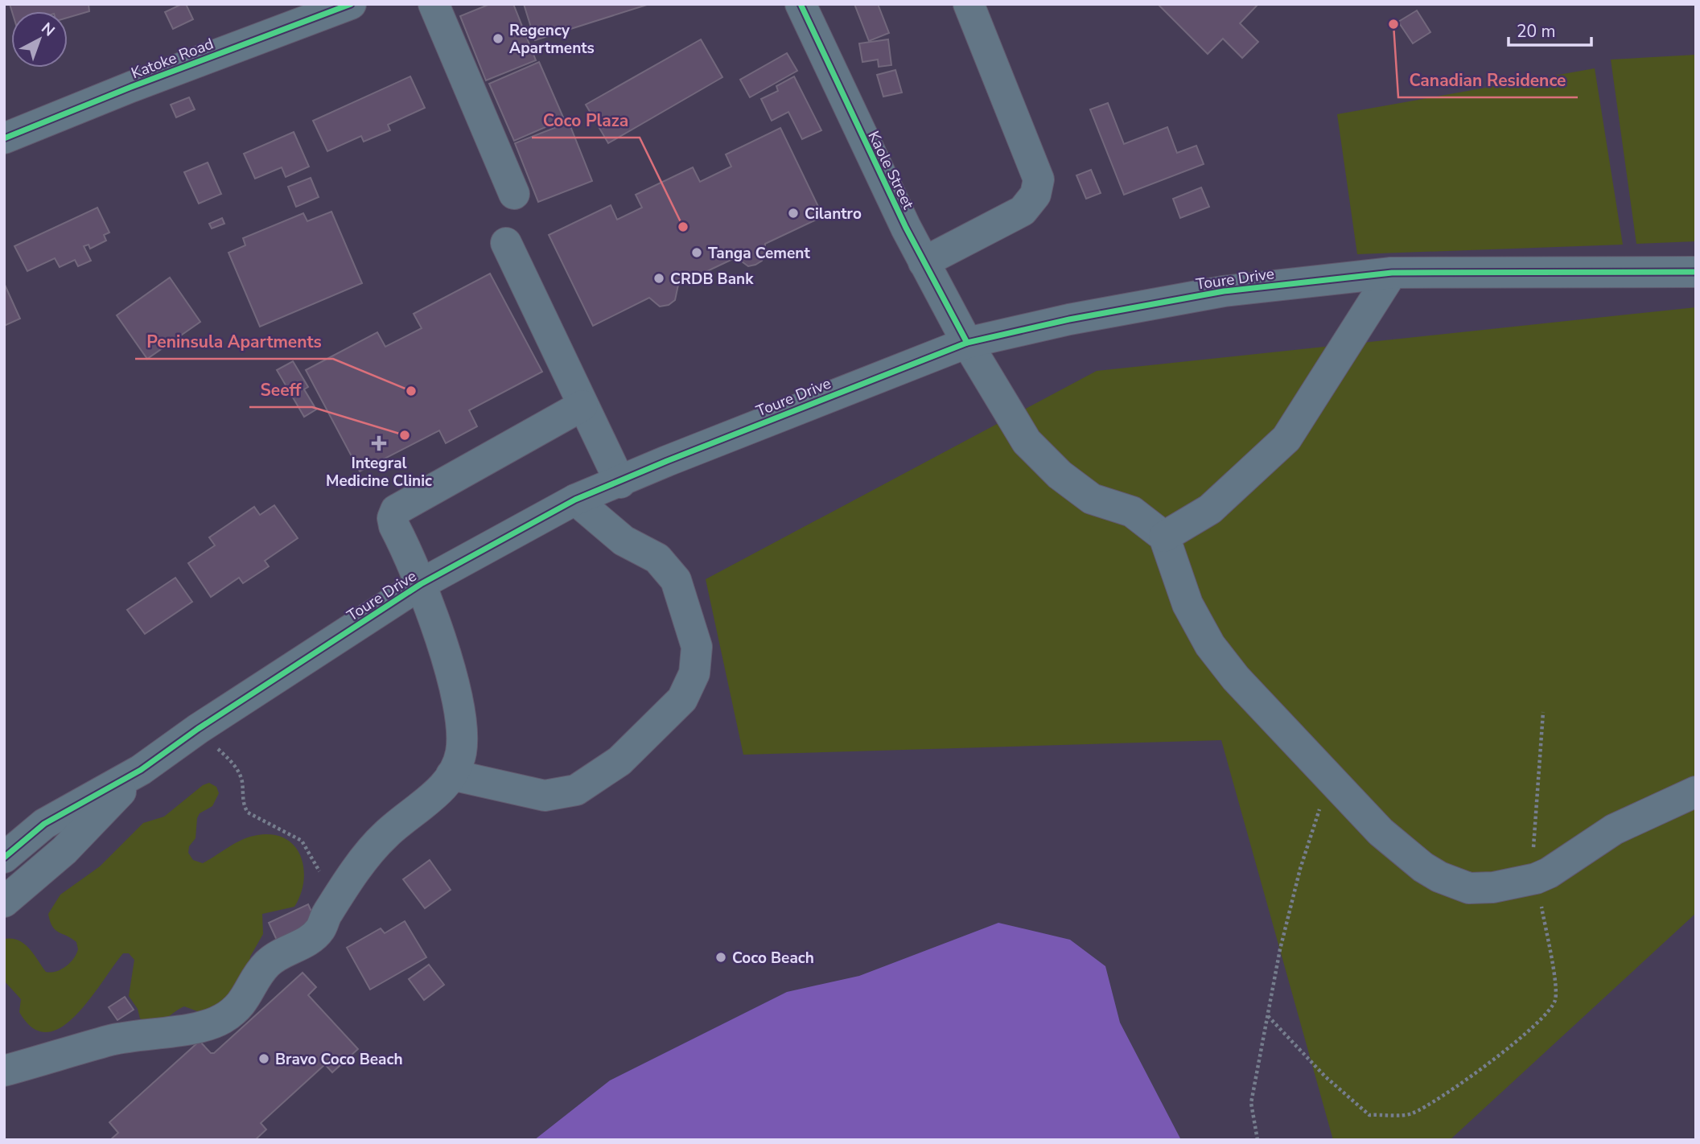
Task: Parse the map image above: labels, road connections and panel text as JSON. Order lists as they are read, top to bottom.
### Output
{
  "streets": {
    "street": ["Katoke Road", "Kaole Street", "Toure Drive"]
  },
  "crossings": [
    ["Kaole Street", "Toure Drive"]
  ],
  "places": {
    "other": [
      "Canadian Residence",
      "Regency Apartments",
      "Cilantro",
      "Coco Plaza",
      "Tanga Cement",
      "CRDB Bank",
      "Peninsula Apartments",
      "Seeff",
      "Coco Beach",
      "Bravo Coco Beach"
    ],
    "health": ["Integral Medicine Clinic"]
  },
  "scale_bar": "20 m",
  "north": "top right"
}
